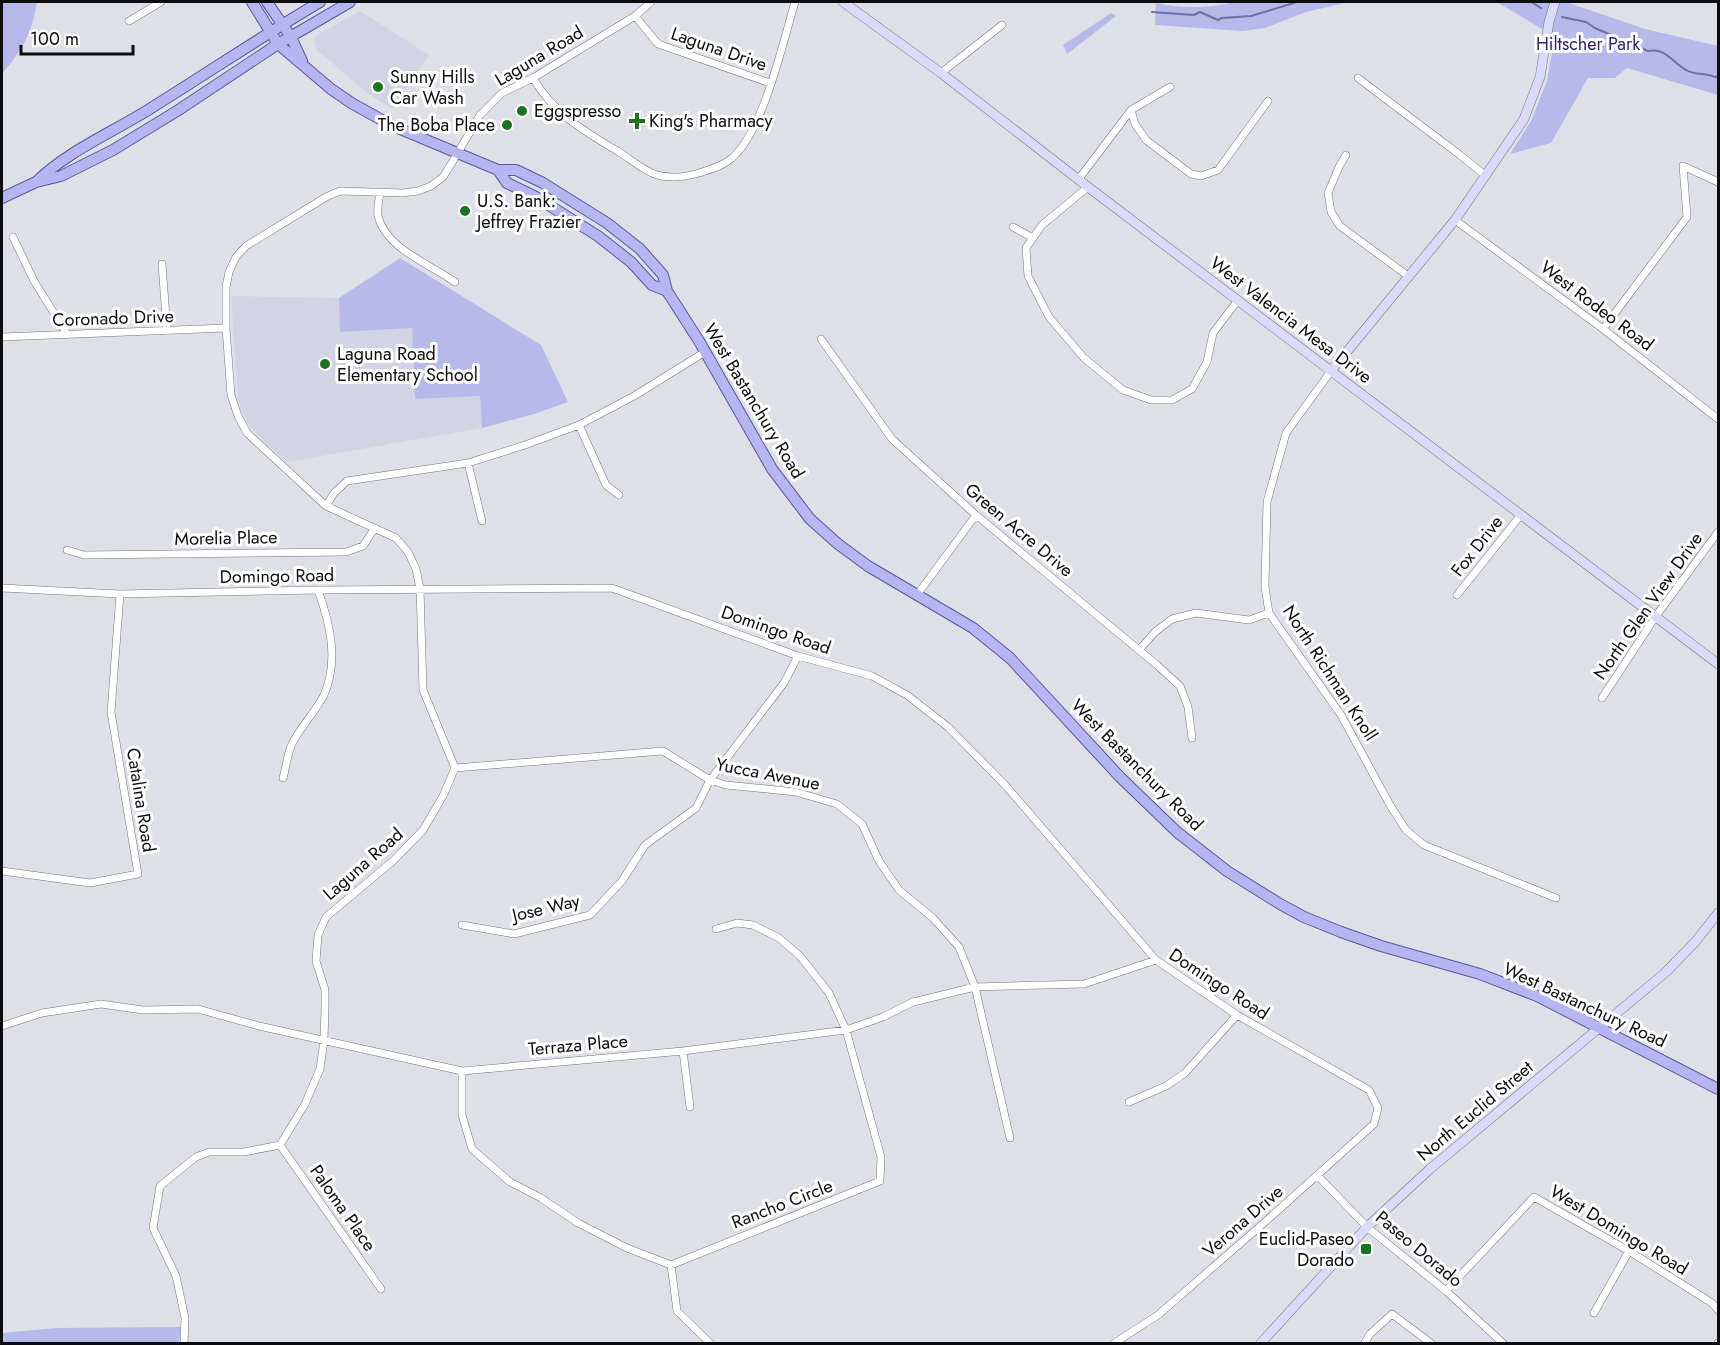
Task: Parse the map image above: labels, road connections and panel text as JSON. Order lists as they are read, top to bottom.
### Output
{
  "streets": {
    "main road": ["West Bastanchury Road"],
    "street": [
      "Laguna Drive",
      "Laguna Road",
      "West Rodeo Road",
      "Coronado Drive",
      "West Valencia Mesa Drive",
      "Green Acre Drive",
      "Morelia Place",
      "Fox Drive",
      "Domingo Road",
      "North Glen View Drive",
      "North Richman Knoll",
      "Yucca Avenue",
      "Catalina Road",
      "Jose Way",
      "Terraza Place",
      "North Euclid Street",
      "Rancho Circle",
      "Paloma Place",
      "Verona Drive",
      "West Domingo Road",
      "Paseo Dorado"
    ]
  },
  "crossings": [
    ["Laguna Drive", "Laguna Road"],
    ["Laguna Road", "Coronado Drive"],
    ["Laguna Road", "West Bastanchury Road"],
    ["Laguna Road", "Yucca Avenue"],
    ["Laguna Road", "Terraza Place"],
    ["Laguna Road", "Paloma Place"],
    ["West Rodeo Road", "North Richman Knoll"],
    ["West Valencia Mesa Drive", "Fox Drive"],
    ["West Valencia Mesa Drive", "North Glen View Drive"],
    ["West Valencia Mesa Drive", "North Richman Knoll"],
    ["West Bastanchury Road", "North Euclid Street"],
    ["Domingo Road", "Catalina Road"],
    ["Domingo Road", "Jose Way"],
    ["Domingo Road", "Terraza Place"],
    ["Domingo Road", "Verona Drive"],
    ["Yucca Avenue", "Jose Way"],
    ["Yucca Avenue", "Terraza Place"],
    ["Terraza Place", "Rancho Circle"],
    ["North Euclid Street", "Paseo Dorado"],
    ["Verona Drive", "Paseo Dorado"],
    ["West Domingo Road", "Paseo Dorado"]
  ],
  "parks": ["Hiltscher Park"],
  "places": {
    "other": [
      "Sunny Hills Car Wash",
      "Eggspresso",
      "The Boba Place",
      "U.S. Bank: Jeffrey Frazier",
      "Laguna Road Elementary School"
    ],
    "health": ["King's Pharmacy"],
    "transit": ["Euclid-Paseo Dorado"]
  },
  "scale_bar": "100 m"
}
